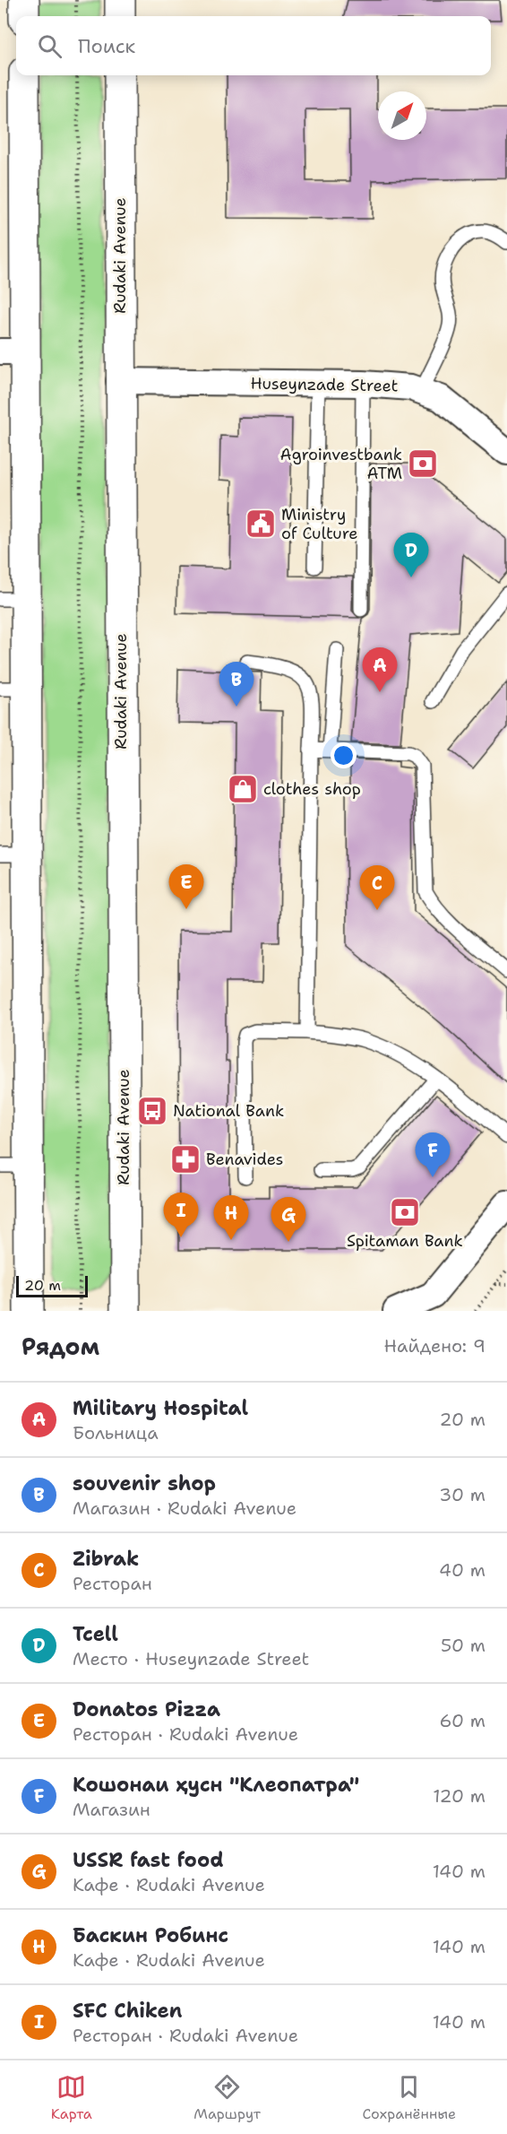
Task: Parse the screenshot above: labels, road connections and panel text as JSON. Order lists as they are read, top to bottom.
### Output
{
  "streets": {
    "highway": ["Rudaki Avenue"],
    "street": ["Huseynzade Street"]
  },
  "crossings": [
    ["Rudaki Avenue", "Huseynzade Street"]
  ],
  "places": {
    "bank": ["Agroinvestbank ATM", "Spitaman Bank"],
    "public building": ["Ministry of Culture"],
    "shop": ["clothes shop"],
    "bus stop": ["National Bank"],
    "pharmacy": ["Benavides"]
  },
  "scale_bar": "20 m",
  "north": "top right",
  "page": {
    "search": "Поиск",
    "pins": [
      "D",
      "A",
      "B",
      "E",
      "C",
      "F",
      "I",
      "H",
      "G"
    ],
    "scale": "20 m",
    "heading": ["Рядом", "Найдено: 9"],
    "list": [
      {
        "mark": "A",
        "name": "Military Hospital",
        "note": "Больница",
        "value": "20 m"
      },
      {
        "mark": "B",
        "name": "souvenir shop",
        "note": "Магазин · Rudaki Avenue",
        "value": "30 m"
      },
      {
        "mark": "C",
        "name": "Zibrak",
        "note": "Ресторан",
        "value": "40 m"
      },
      {
        "mark": "D",
        "name": "Tcell",
        "note": "Место · Huseynzade Street",
        "value": "50 m"
      },
      {
        "mark": "E",
        "name": "Donatos Pizza",
        "note": "Ресторан · Rudaki Avenue",
        "value": "60 m"
      },
      {
        "mark": "F",
        "name": "Кошонаи ҳусн \"Клеопатра\"",
        "note": "Магазин",
        "value": "120 m"
      },
      {
        "mark": "G",
        "name": "USSR fast food",
        "note": "Кафе · Rudaki Avenue",
        "value": "140 m"
      },
      {
        "mark": "H",
        "name": "Баскин Робинс",
        "note": "Кафе · Rudaki Avenue",
        "value": "140 m"
      },
      {
        "mark": "I",
        "name": "SFC Chiken",
        "note": "Ресторан · Rudaki Avenue",
        "value": "140 m"
      }
    ],
    "nav": ["Карта", "Маршрут", "Сохранённые"]
  }
}
